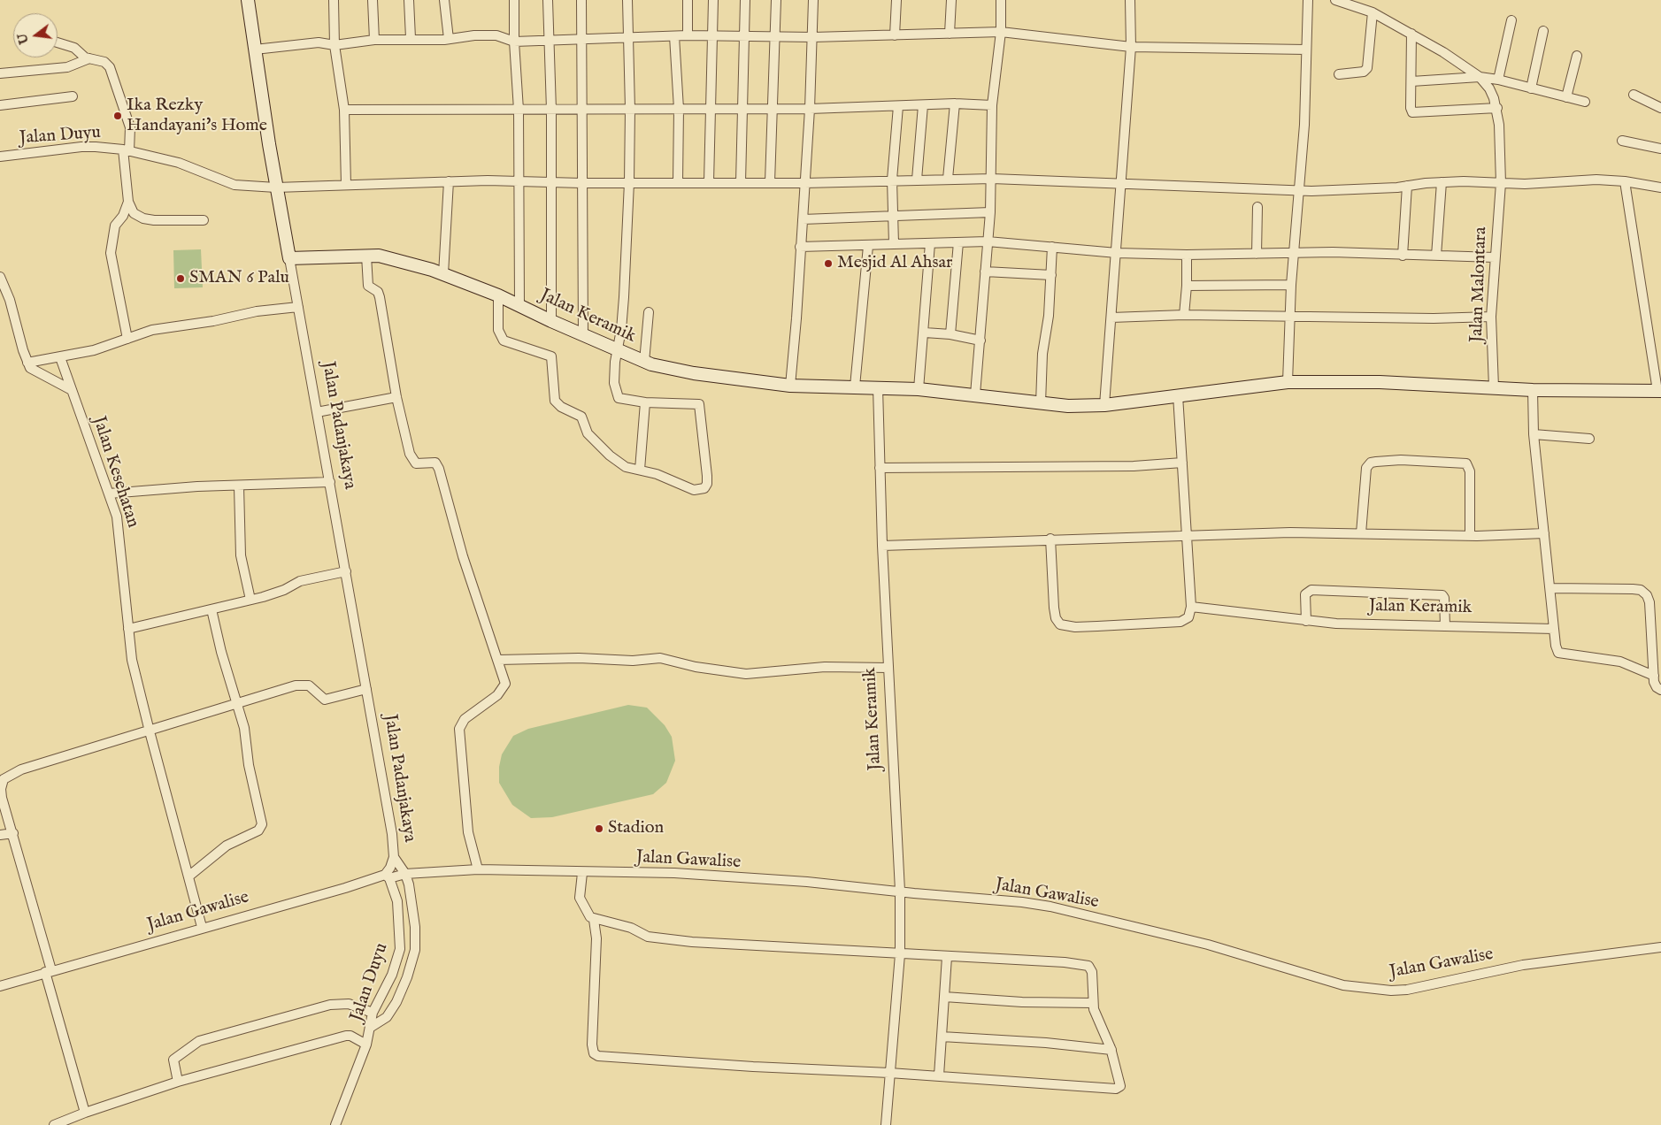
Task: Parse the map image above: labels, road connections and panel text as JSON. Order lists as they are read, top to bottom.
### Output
{
  "streets": {
    "street": [
      "Jalan Duyu",
      "Jalan Malontara",
      "Jalan Keramik",
      "Jalan Padanjakaya",
      "Jalan Kesehatan",
      "Jalan Gawalise"
    ]
  },
  "crossings": [
    ["Jalan Duyu", "Jalan Malontara"],
    ["Jalan Duyu", "Jalan Padanjakaya"],
    ["Jalan Duyu", "Jalan Gawalise"],
    ["Jalan Malontara", "Jalan Keramik"],
    ["Jalan Keramik", "Jalan Padanjakaya"],
    ["Jalan Keramik", "Jalan Gawalise"],
    ["Jalan Kesehatan", "Jalan Gawalise"]
  ],
  "places": [
    "Ika Rezky Handayani's Home",
    "Mesjid Al Ahsar",
    "SMAN 6 Palu",
    "Stadion"
  ],
  "north": "left"
}
